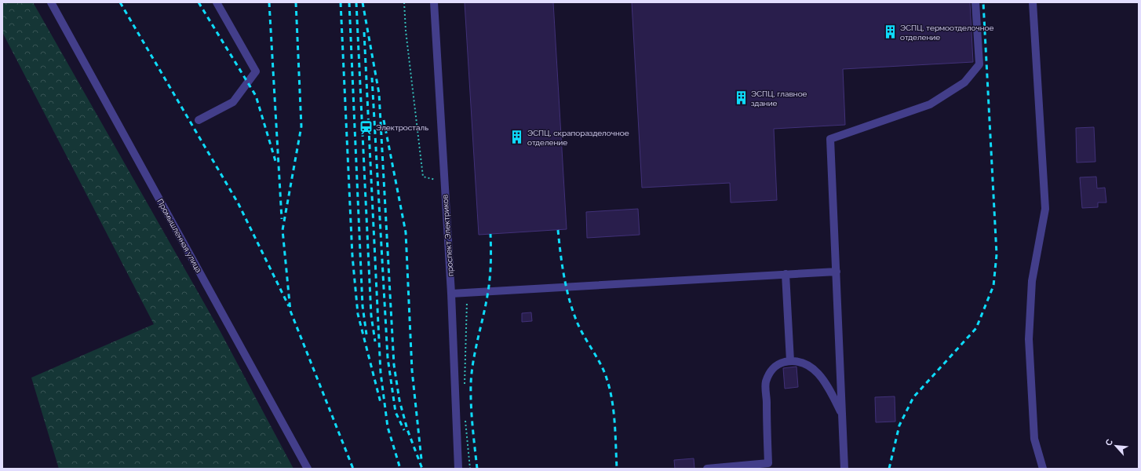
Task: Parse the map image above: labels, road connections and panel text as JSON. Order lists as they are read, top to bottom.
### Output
{
  "streets": {
    "street": ["Промышленная улица", "проспект Электриков"]
  },
  "places": {
    "building": ["ЭСПЦ, термоотделочное отделение", "ЭСПЦ, главное здание", "ЭСПЦ, скрапоразделочное отделение"],
    "station": ["Электросталь"]
  },
  "north": "top left"
}
